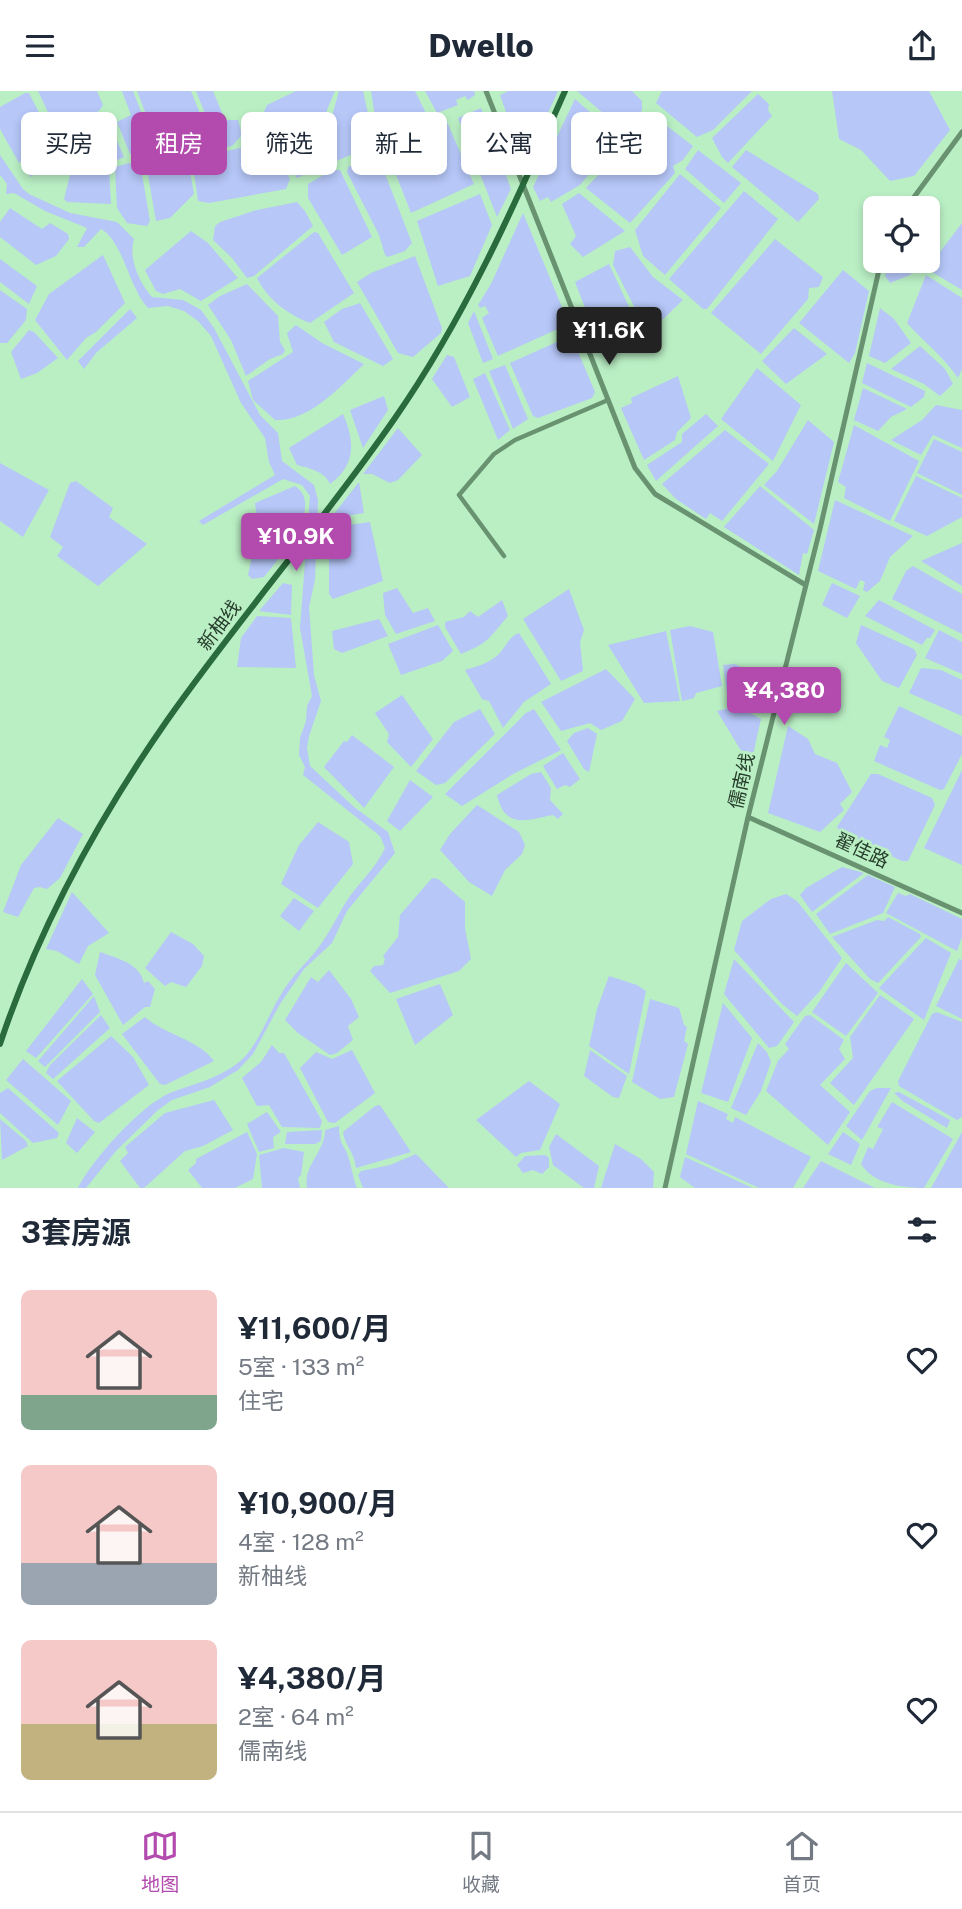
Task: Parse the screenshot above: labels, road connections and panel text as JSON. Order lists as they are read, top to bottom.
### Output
{
  "streets": {
    "main road": ["新柚线"],
    "street": ["儒南线", "翟佳路"]
  },
  "crossings": [
    ["儒南线", "翟佳路"]
  ],
  "page": {
    "header": "Dwello",
    "chip": [
      "买房",
      "租房",
      "筛选",
      "新上",
      "公寓",
      "住宅"
    ],
    "price": ["¥11.6K", "¥10.9K", "¥4,380"],
    "heading": "3套房源",
    "list": [
      {
        "name": "¥11,600/月",
        "note": "5室 · 133 m² · 住宅"
      },
      {
        "name": "¥10,900/月",
        "note": "4室 · 128 m² · 新柚线"
      },
      {
        "name": "¥4,380/月",
        "note": "2室 · 64 m² · 儒南线"
      }
    ],
    "tabs": ["地图", "收藏", "首页"]
  }
}
